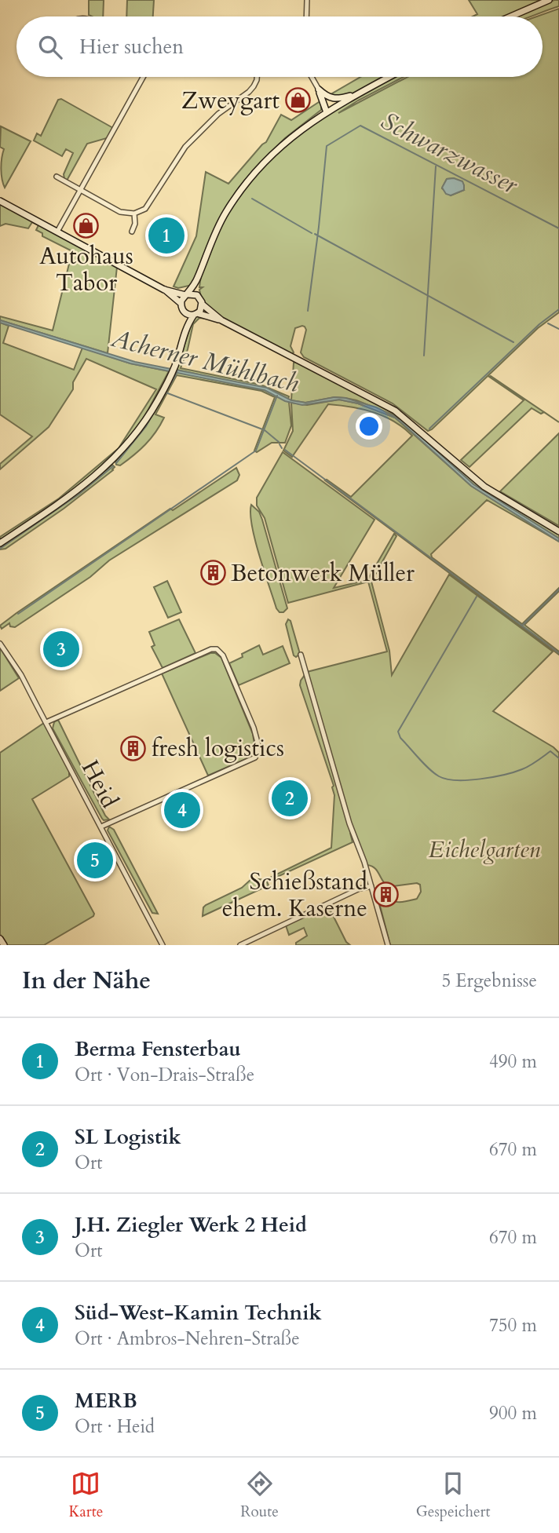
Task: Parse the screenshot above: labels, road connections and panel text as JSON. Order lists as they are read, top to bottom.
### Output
{
  "streets": {
    "street": ["Heid"]
  },
  "water": ["Schwarzwasser", "Acherner Mühlbach"],
  "parks": ["Eichelgarten"],
  "places": {
    "shop": ["Zweygart", "Autohaus Tabor"],
    "building": ["Betonwerk Müller", "fresh logistics", "Schießstand ehem. Kaserne"]
  },
  "page": {
    "search": "Hier suchen",
    "pins": [
      "1",
      "3",
      "2",
      "4",
      "5"
    ],
    "heading": ["In der Nähe", "5 Ergebnisse"],
    "list": [
      {
        "mark": "1",
        "name": "Berma Fensterbau",
        "note": "Ort · Von-Drais-Straße",
        "value": "490 m"
      },
      {
        "mark": "2",
        "name": "SL Logistik",
        "note": "Ort",
        "value": "670 m"
      },
      {
        "mark": "3",
        "name": "J.H. Ziegler Werk 2 Heid",
        "note": "Ort",
        "value": "670 m"
      },
      {
        "mark": "4",
        "name": "Süd-West-Kamin Technik",
        "note": "Ort · Ambros-Nehren-Straße",
        "value": "750 m"
      },
      {
        "mark": "5",
        "name": "MERB",
        "note": "Ort · Heid",
        "value": "900 m"
      }
    ],
    "nav": ["Karte", "Route", "Gespeichert"]
  }
}
